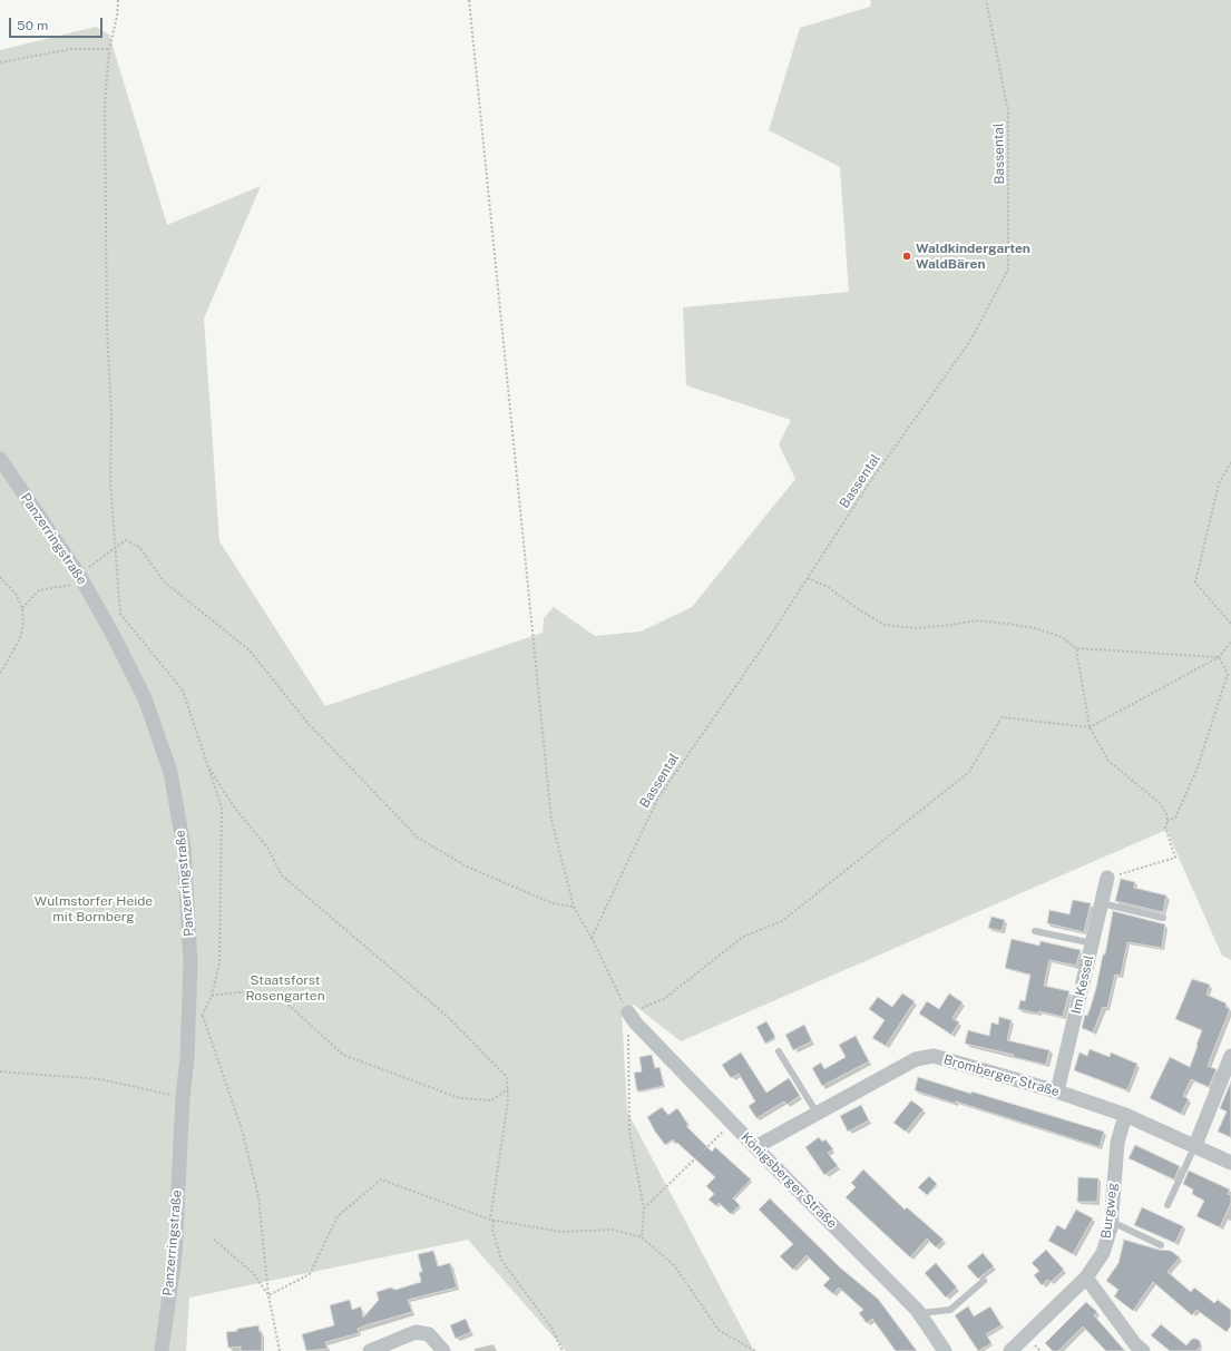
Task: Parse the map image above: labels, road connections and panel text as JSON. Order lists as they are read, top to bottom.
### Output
{
  "streets": {
    "street": [
      "Panzerringstraße",
      "Im Kessel",
      "Bromberger Straße",
      "Königsberger Straße",
      "Burgweg"
    ],
    "path": ["Bassental"]
  },
  "crossings": [
    ["Im Kessel", "Bromberger Straße"],
    ["Bromberger Straße", "Königsberger Straße"],
    ["Bromberger Straße", "Burgweg"]
  ],
  "parks": ["Wulmstorfer Heide mit Bornberg", "Staatsforst Rosengarten"],
  "places": ["Waldkindergarten WaldBären"],
  "scale_bar": "50 m"
}
